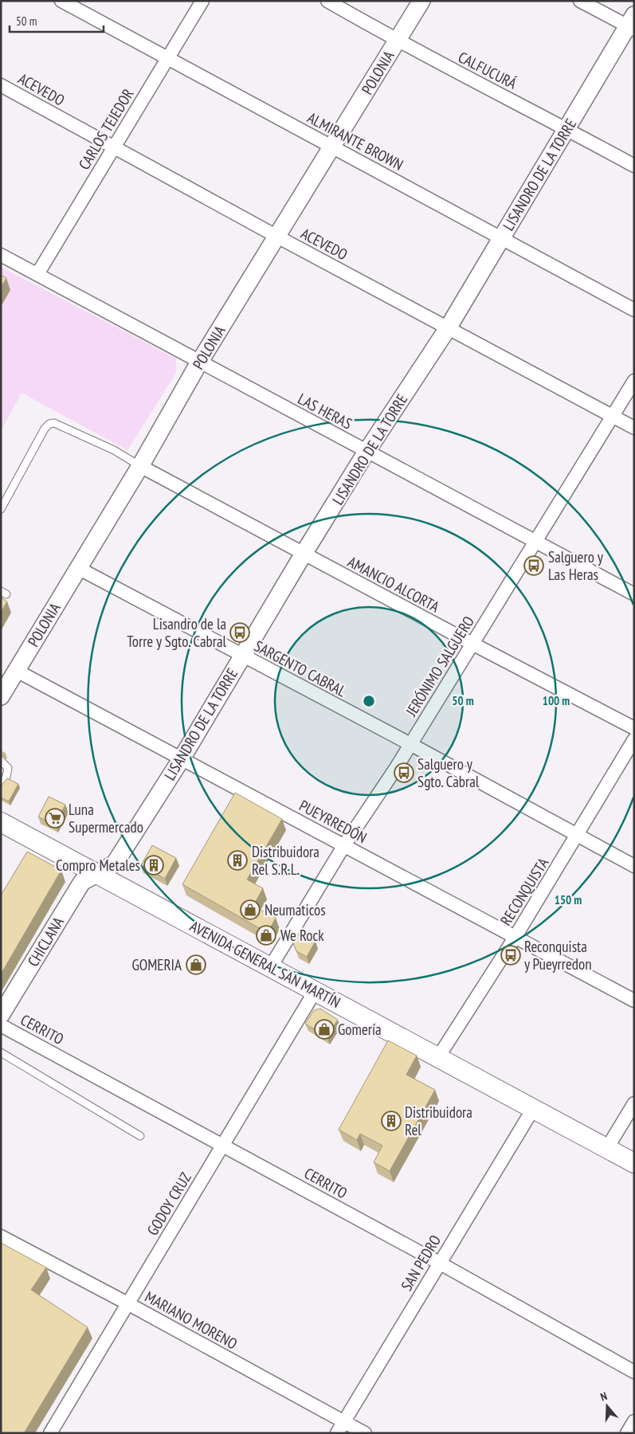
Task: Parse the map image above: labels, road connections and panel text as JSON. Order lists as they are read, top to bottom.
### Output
{
  "streets": {
    "main road": ["AVENIDA GENERAL SAN MARTÍN"],
    "street": [
      "CALFUCURÁ",
      "POLONIA",
      "ACEVEDO",
      "CARLOS TEJEDOR",
      "ALMIRANTE BROWN",
      "LISANDRO DE LA TORRE",
      "LAS HERAS",
      "AMANCIO ALCORTA",
      "JERÓNIMO SALGUERO",
      "SARGENTO CABRAL",
      "PUEYRREDÓN",
      "RECONQUISTA",
      "CHICLANA",
      "CERRITO",
      "GODOY CRUZ",
      "SAN PEDRO",
      "MARIANO MORENO"
    ]
  },
  "crossings": [
    ["CALFUCURÁ", "POLONIA"],
    ["CALFUCURÁ", "LISANDRO DE LA TORRE"],
    ["POLONIA", "ACEVEDO"],
    ["POLONIA", "ALMIRANTE BROWN"],
    ["POLONIA", "LAS HERAS"],
    ["POLONIA", "AMANCIO ALCORTA"],
    ["POLONIA", "SARGENTO CABRAL"],
    ["POLONIA", "PUEYRREDÓN"],
    ["ACEVEDO", "CARLOS TEJEDOR"],
    ["ACEVEDO", "LISANDRO DE LA TORRE"],
    ["ACEVEDO", "JERÓNIMO SALGUERO"],
    ["CARLOS TEJEDOR", "ALMIRANTE BROWN"],
    ["CARLOS TEJEDOR", "LAS HERAS"],
    ["ALMIRANTE BROWN", "LISANDRO DE LA TORRE"],
    ["LISANDRO DE LA TORRE", "LAS HERAS"],
    ["LISANDRO DE LA TORRE", "AMANCIO ALCORTA"],
    ["LISANDRO DE LA TORRE", "SARGENTO CABRAL"],
    ["LISANDRO DE LA TORRE", "PUEYRREDÓN"],
    ["LISANDRO DE LA TORRE", "CHICLANA"],
    ["LISANDRO DE LA TORRE", "AVENIDA GENERAL SAN MARTÍN"],
    ["LAS HERAS", "JERÓNIMO SALGUERO"],
    ["AMANCIO ALCORTA", "JERÓNIMO SALGUERO"],
    ["JERÓNIMO SALGUERO", "SARGENTO CABRAL"],
    ["JERÓNIMO SALGUERO", "PUEYRREDÓN"],
    ["JERÓNIMO SALGUERO", "AVENIDA GENERAL SAN MARTÍN"],
    ["SARGENTO CABRAL", "RECONQUISTA"],
    ["PUEYRREDÓN", "RECONQUISTA"],
    ["RECONQUISTA", "AVENIDA GENERAL SAN MARTÍN"],
    ["CHICLANA", "AVENIDA GENERAL SAN MARTÍN"],
    ["AVENIDA GENERAL SAN MARTÍN", "GODOY CRUZ"],
    ["AVENIDA GENERAL SAN MARTÍN", "SAN PEDRO"],
    ["CERRITO", "GODOY CRUZ"],
    ["CERRITO", "SAN PEDRO"],
    ["GODOY CRUZ", "MARIANO MORENO"],
    ["SAN PEDRO", "MARIANO MORENO"]
  ],
  "places": {
    "bus stop": [
      "Salguero y Las Heras",
      "Lisandro de la Torre y Sgto. Cabral",
      "Salguero y Sgto. Cabral",
      "Reconquista y Pueyrredon"
    ],
    "supermarket": ["Luna Supermercado"],
    "building": ["Distribuidora Rel S.R.L.", "Compro Metales", "Distribuidora Rel"],
    "shop": [
      "Neumaticos",
      "We Rock",
      "GOMERIA",
      "Gomería"
    ]
  },
  "scale_bar": "50 m",
  "north": "top",
  "rings": ["50 m", "100 m", "150 m"]
}
